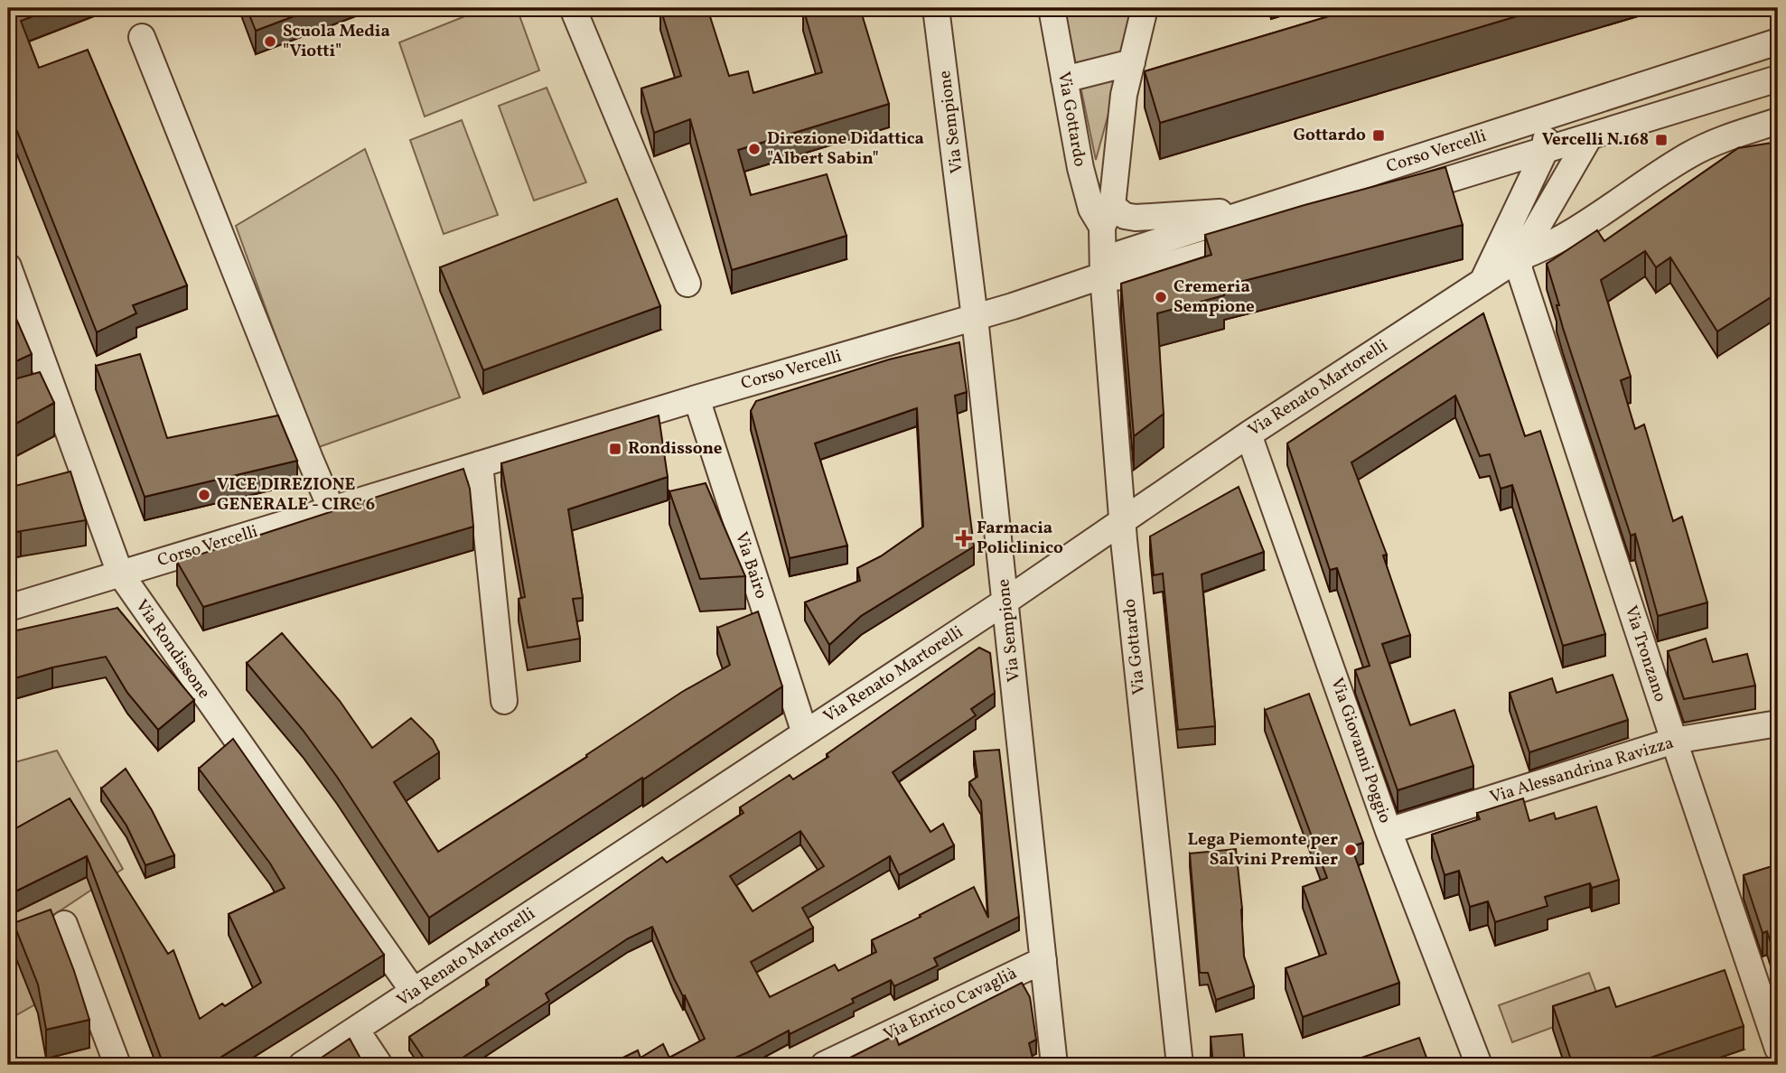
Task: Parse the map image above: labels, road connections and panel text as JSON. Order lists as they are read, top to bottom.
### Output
{
  "streets": {
    "street": [
      "Via Gottardo",
      "Via Sempione",
      "Corso Vercelli",
      "Via Renato Martorelli",
      "Via Bairo",
      "Via Rondissone",
      "Via Tronzano",
      "Via Giovanni Poggio",
      "Via Alessandrina Ravizza",
      "Via Enrico Cavaglià"
    ]
  },
  "crossings": [
    ["Via Gottardo", "Corso Vercelli"],
    ["Via Gottardo", "Via Renato Martorelli"],
    ["Via Sempione", "Corso Vercelli"],
    ["Via Sempione", "Via Renato Martorelli"],
    ["Via Sempione", "Via Enrico Cavaglià"],
    ["Corso Vercelli", "Via Renato Martorelli"],
    ["Corso Vercelli", "Via Bairo"],
    ["Corso Vercelli", "Via Rondissone"],
    ["Via Renato Martorelli", "Via Bairo"],
    ["Via Renato Martorelli", "Via Rondissone"],
    ["Via Renato Martorelli", "Via Tronzano"],
    ["Via Renato Martorelli", "Via Giovanni Poggio"],
    ["Via Tronzano", "Via Alessandrina Ravizza"],
    ["Via Giovanni Poggio", "Via Alessandrina Ravizza"]
  ],
  "places": {
    "other": [
      "Scuola Media \"Viotti\"",
      "Direzione Didattica \"Albert Sabin\"",
      "Cremeria Sempione",
      "VICE DIREZIONE GENERALE - CIRC 6",
      "Lega Piemonte per Salvini Premier"
    ],
    "transit": ["Gottardo", "Vercelli N.168", "Rondissone"],
    "health": ["Farmacia Policlinico"]
  }
}
